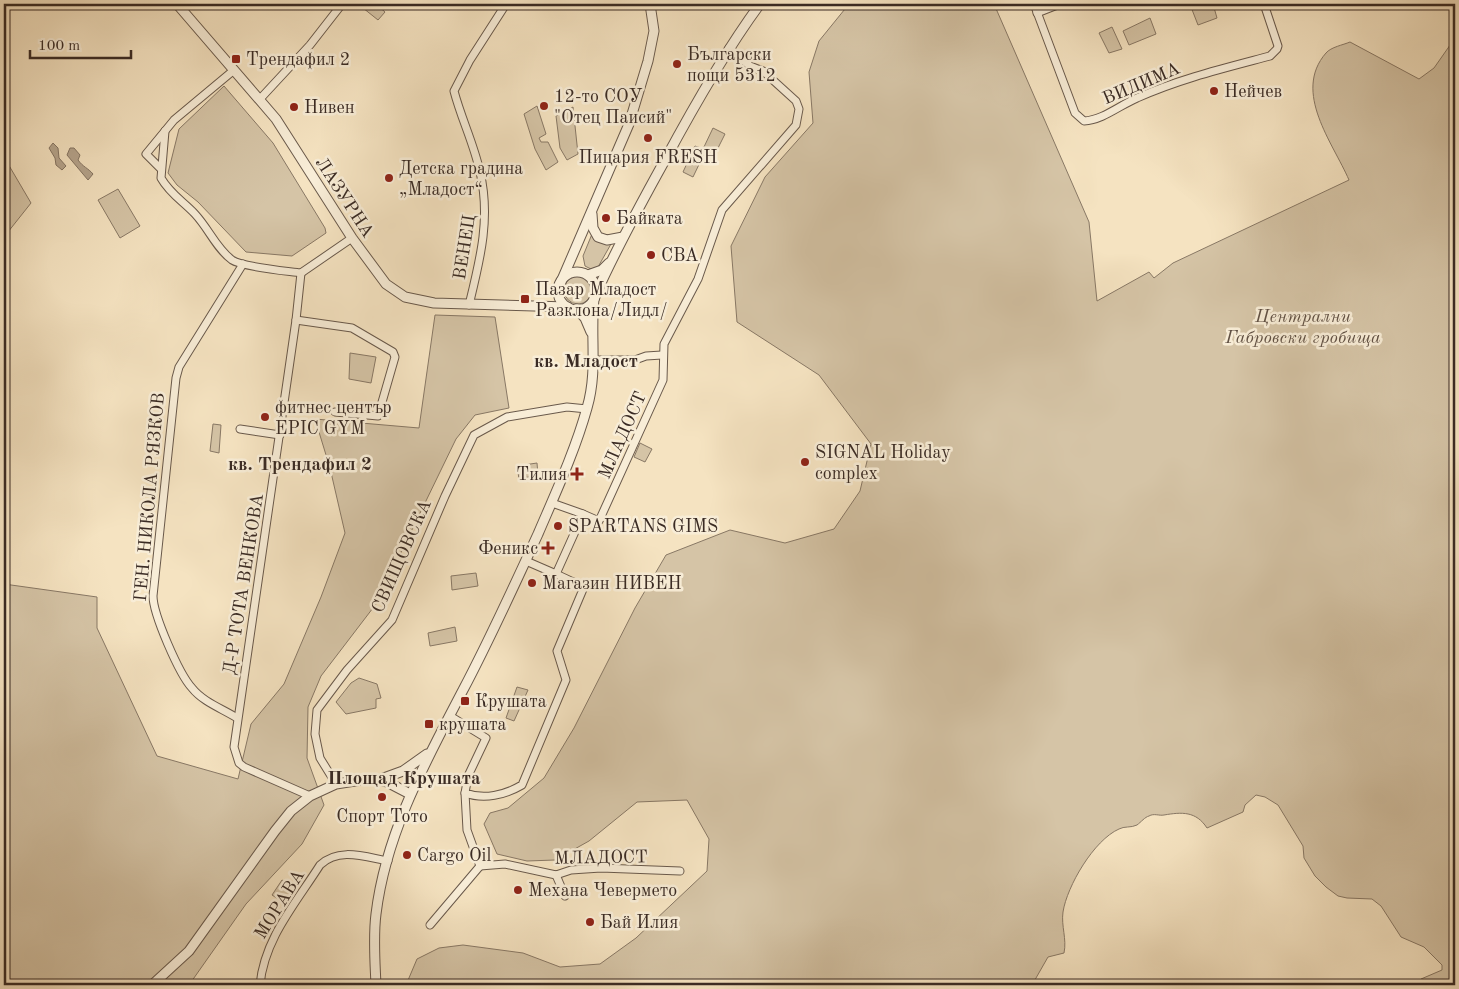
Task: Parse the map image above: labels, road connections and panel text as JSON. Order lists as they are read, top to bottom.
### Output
{
  "streets": {
    "street": [
      "ВИДИМА",
      "ЛАЗУРНА",
      "ВЕНЕЦ",
      "МЛАДОСТ",
      "ГЕН. НИКОЛА РЯЗКОВ",
      "СВИЩОВСКА",
      "Д-Р ТОТА ВЕНКОВА",
      "МОРАВА"
    ]
  },
  "crossings": [
    ["ЛАЗУРНА", "ВЕНЕЦ"],
    ["ГЕН. НИКОЛА РЯЗКОВ", "Д-Р ТОТА ВЕНКОВА"]
  ],
  "districts": ["кв. Младост", "кв. Трендафил 2", "Площад Крушата"],
  "parks": ["Централни Габровски гробища"],
  "places": {
    "transit": [
      "Трендафил 2",
      "Пазар Младост Разклона/Лидл/",
      "Крушата",
      "крушата"
    ],
    "other": [
      "Български пощи 5312",
      "Нейчев",
      "12-то СОУ \"Отец Паисий\"",
      "Нивен",
      "Пицария FRESH",
      "Детска градина „Младост“",
      "Байката",
      "CBA",
      "фитнес център EPIC GYM",
      "SIGNAL Holiday complex",
      "SPARTANS GIMS",
      "Магазин НИВЕН",
      "Спорт Тото",
      "Cargo Oil",
      "Механа Чевермето",
      "Бай Илия"
    ],
    "health": ["Тилия", "Феникс"]
  },
  "scale_bar": "100 m"
}
